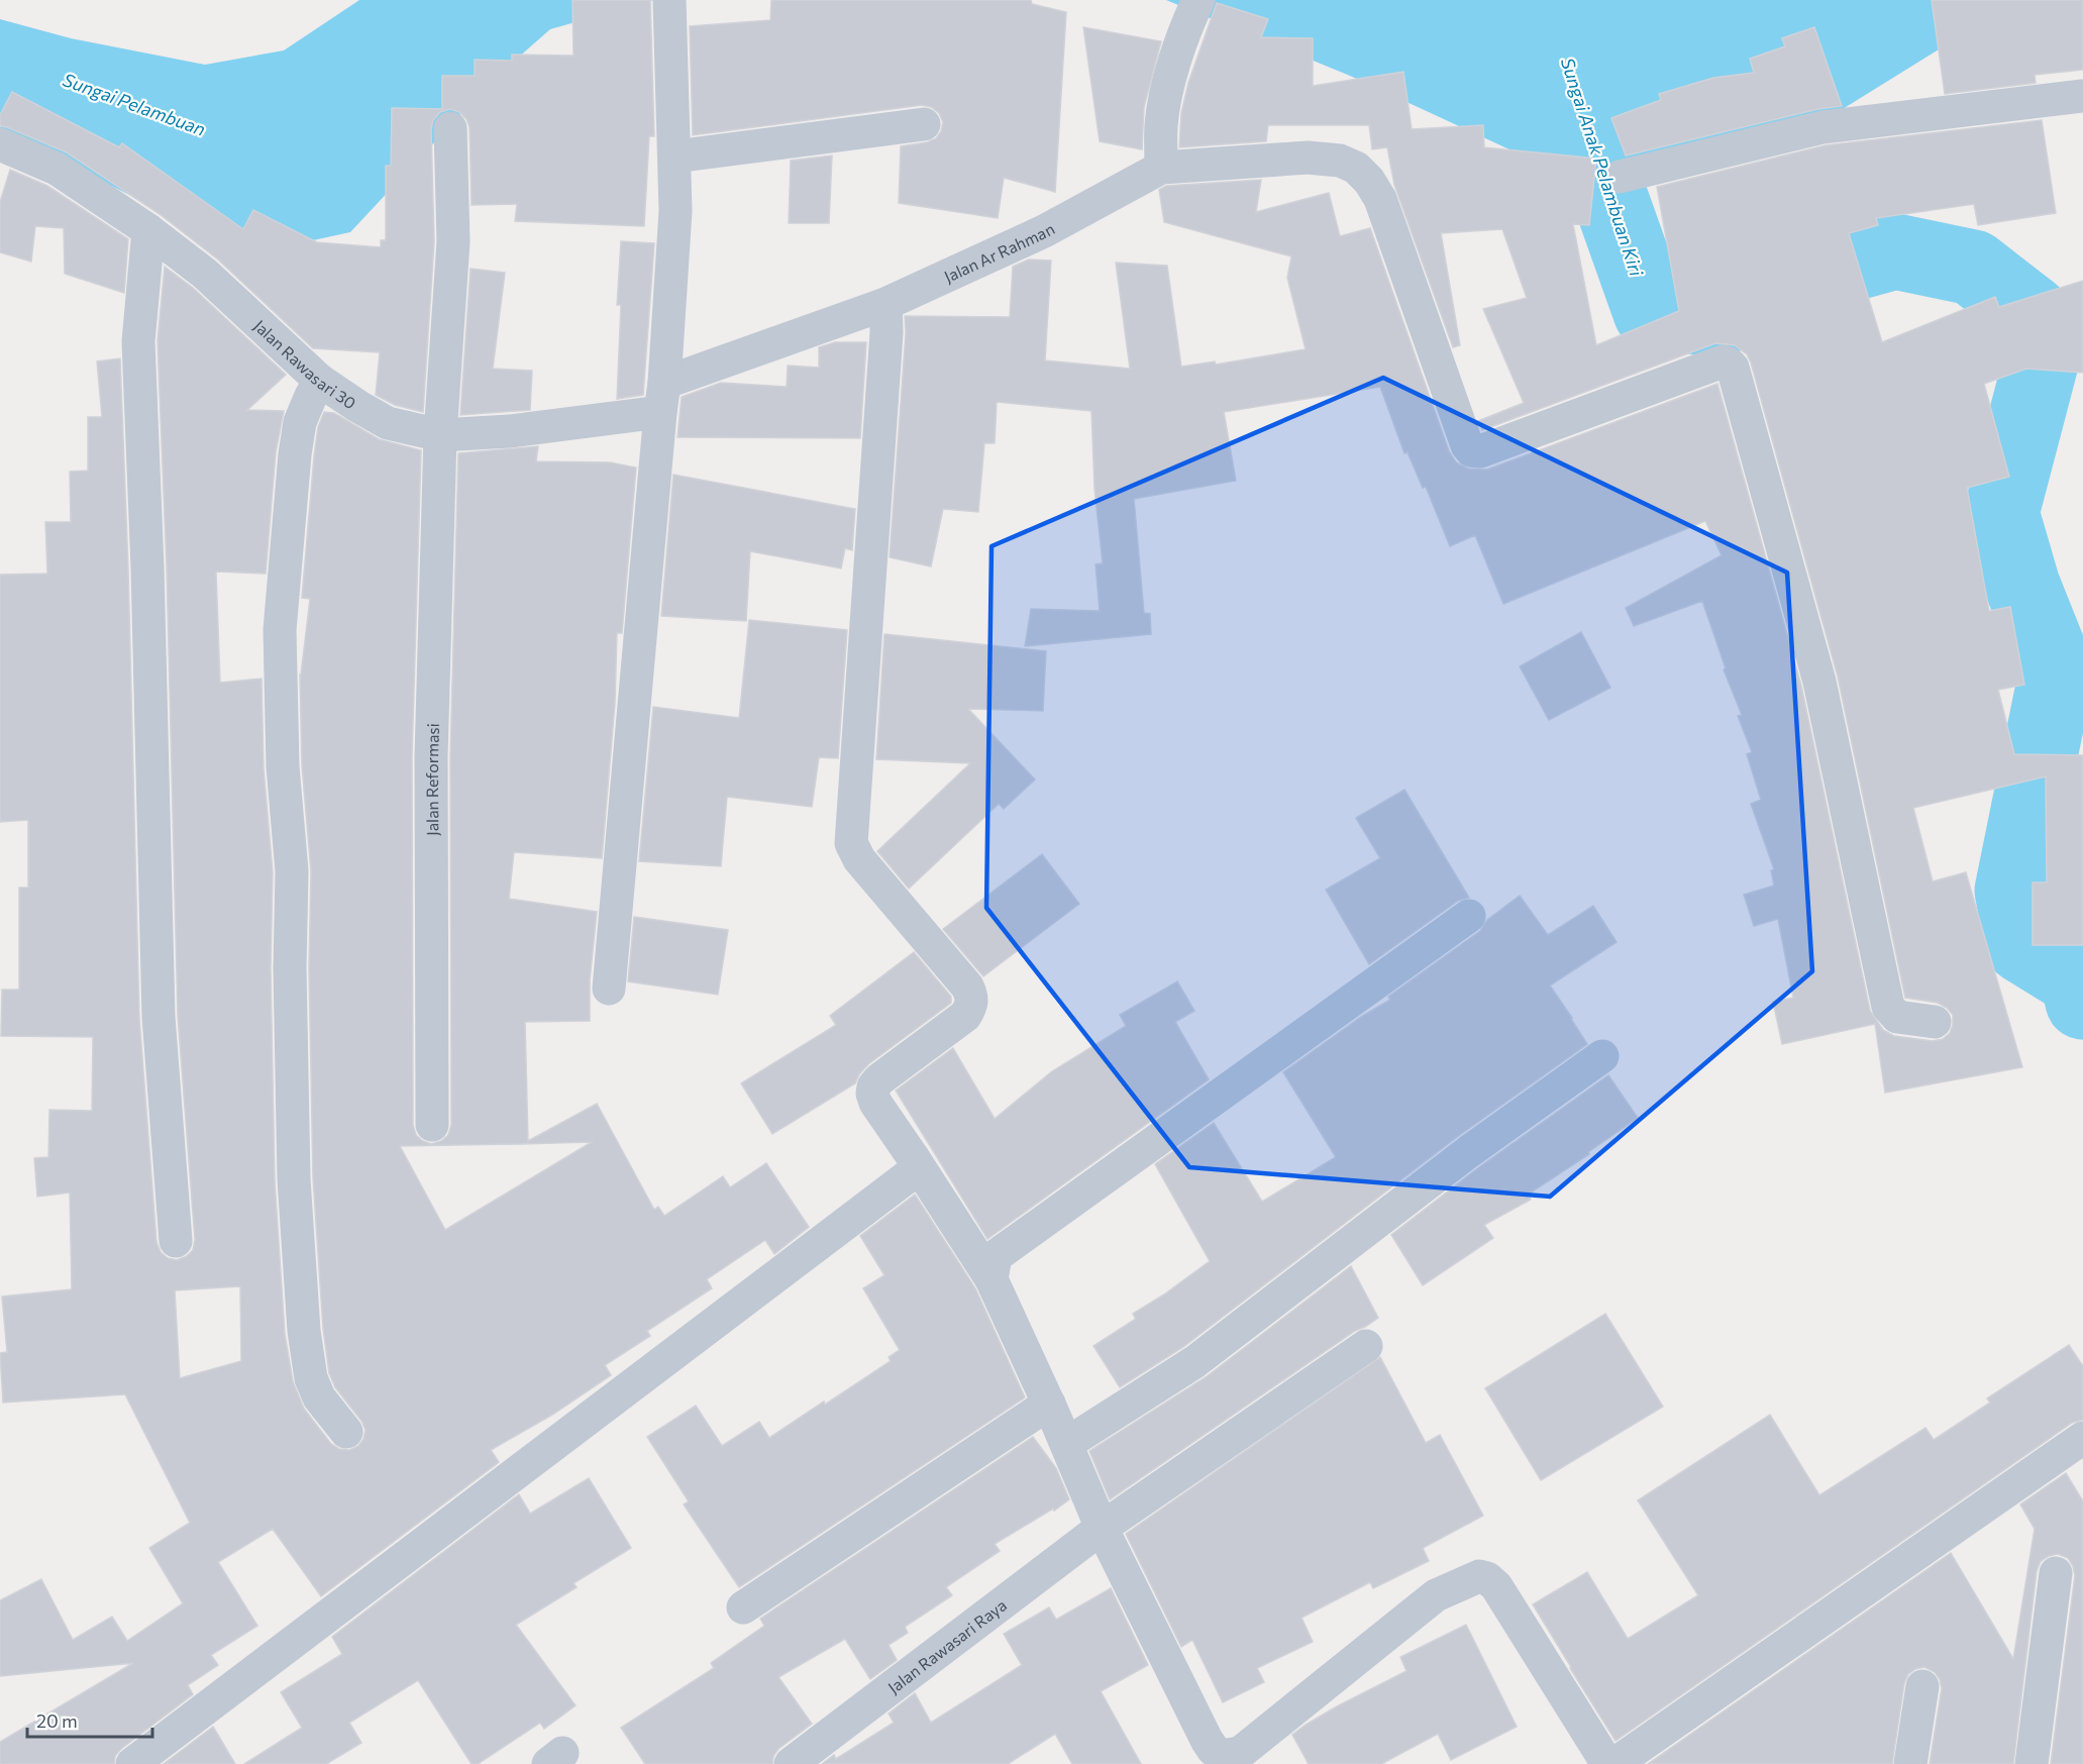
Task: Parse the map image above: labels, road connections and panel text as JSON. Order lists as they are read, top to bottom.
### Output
{
  "streets": {
    "street": [
      "Jalan Ar Rahman",
      "Jalan Rawasari 30",
      "Jalan Reformasi",
      "Jalan Rawasari Raya"
    ]
  },
  "crossings": [
    ["Jalan Ar Rahman", "Jalan Rawasari 30"],
    ["Jalan Rawasari 30", "Jalan Reformasi"]
  ],
  "water": ["Sungai Pelambuan", "Sungai Anak Pelambuan Kiri"],
  "scale_bar": "20 m"
}
